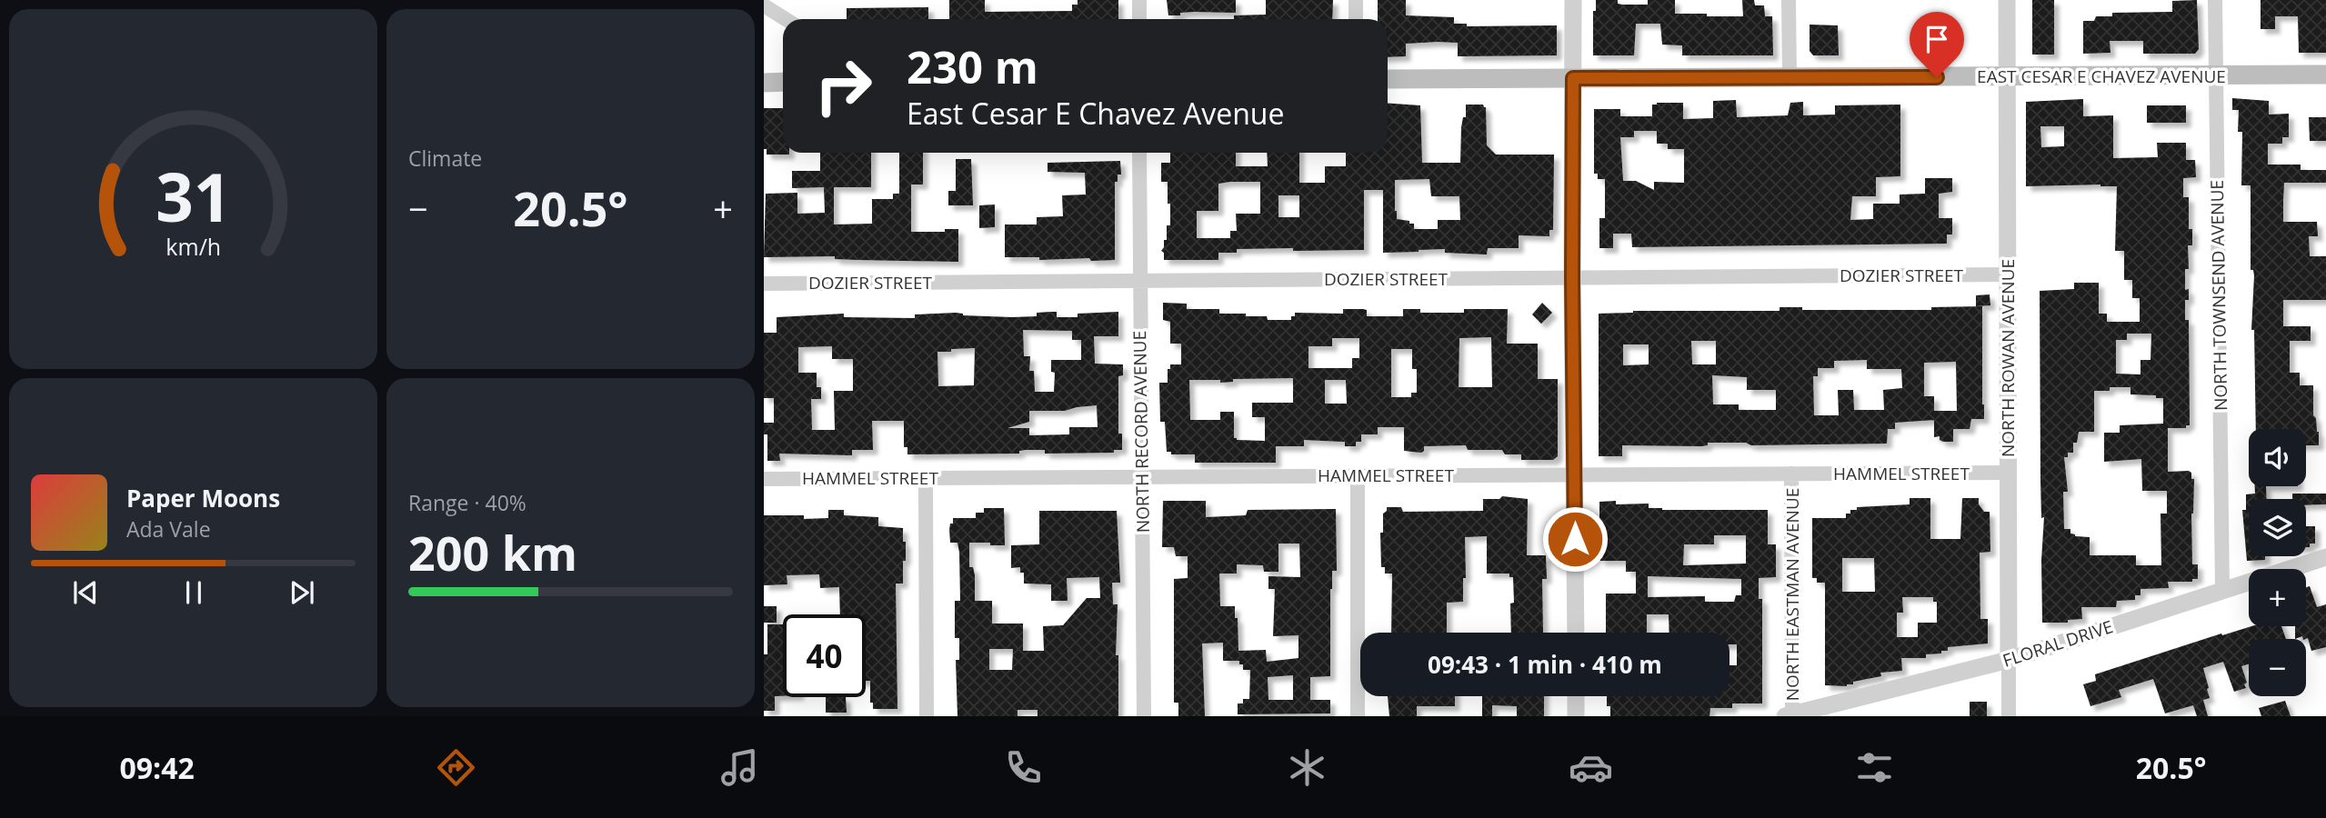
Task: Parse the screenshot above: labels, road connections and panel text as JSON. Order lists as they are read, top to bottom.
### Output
{
  "streets": {
    "main road": ["EAST CESAR E CHAVEZ AVENUE"],
    "street": [
      "DOZIER STREET",
      "NORTH TOWNSEND AVENUE",
      "NORTH ROWAN AVENUE",
      "NORTH RECORD AVENUE",
      "HAMMEL STREET",
      "NORTH EASTMAN AVENUE",
      "FLORAL DRIVE"
    ]
  },
  "crossings": [
    ["EAST CESAR E CHAVEZ AVENUE", "NORTH TOWNSEND AVENUE"],
    ["EAST CESAR E CHAVEZ AVENUE", "NORTH ROWAN AVENUE"],
    ["DOZIER STREET", "NORTH ROWAN AVENUE"],
    ["DOZIER STREET", "NORTH RECORD AVENUE"],
    ["NORTH TOWNSEND AVENUE", "FLORAL DRIVE"],
    ["NORTH ROWAN AVENUE", "HAMMEL STREET"],
    ["NORTH ROWAN AVENUE", "FLORAL DRIVE"],
    ["NORTH RECORD AVENUE", "HAMMEL STREET"],
    ["HAMMEL STREET", "NORTH EASTMAN AVENUE"],
    ["NORTH EASTMAN AVENUE", "FLORAL DRIVE"]
  ],
  "page": {
    "tile": [
      "Climate",
      ["Range · 40%", "200 km"]
    ],
    "turn": ["230 m", "East Cesar E Chavez Avenue"],
    "heat": ["−", "20.5°", "+"],
    "map_buttons": ["+", "−"],
    "song": ["Paper Moons", "Ada Vale"],
    "limit": "40",
    "trip": "09:43 · 1 min · 410 m",
    "tabs": ["09:42", "20.5°"],
    "gauge": ["31", "km/h"]
  }
}
